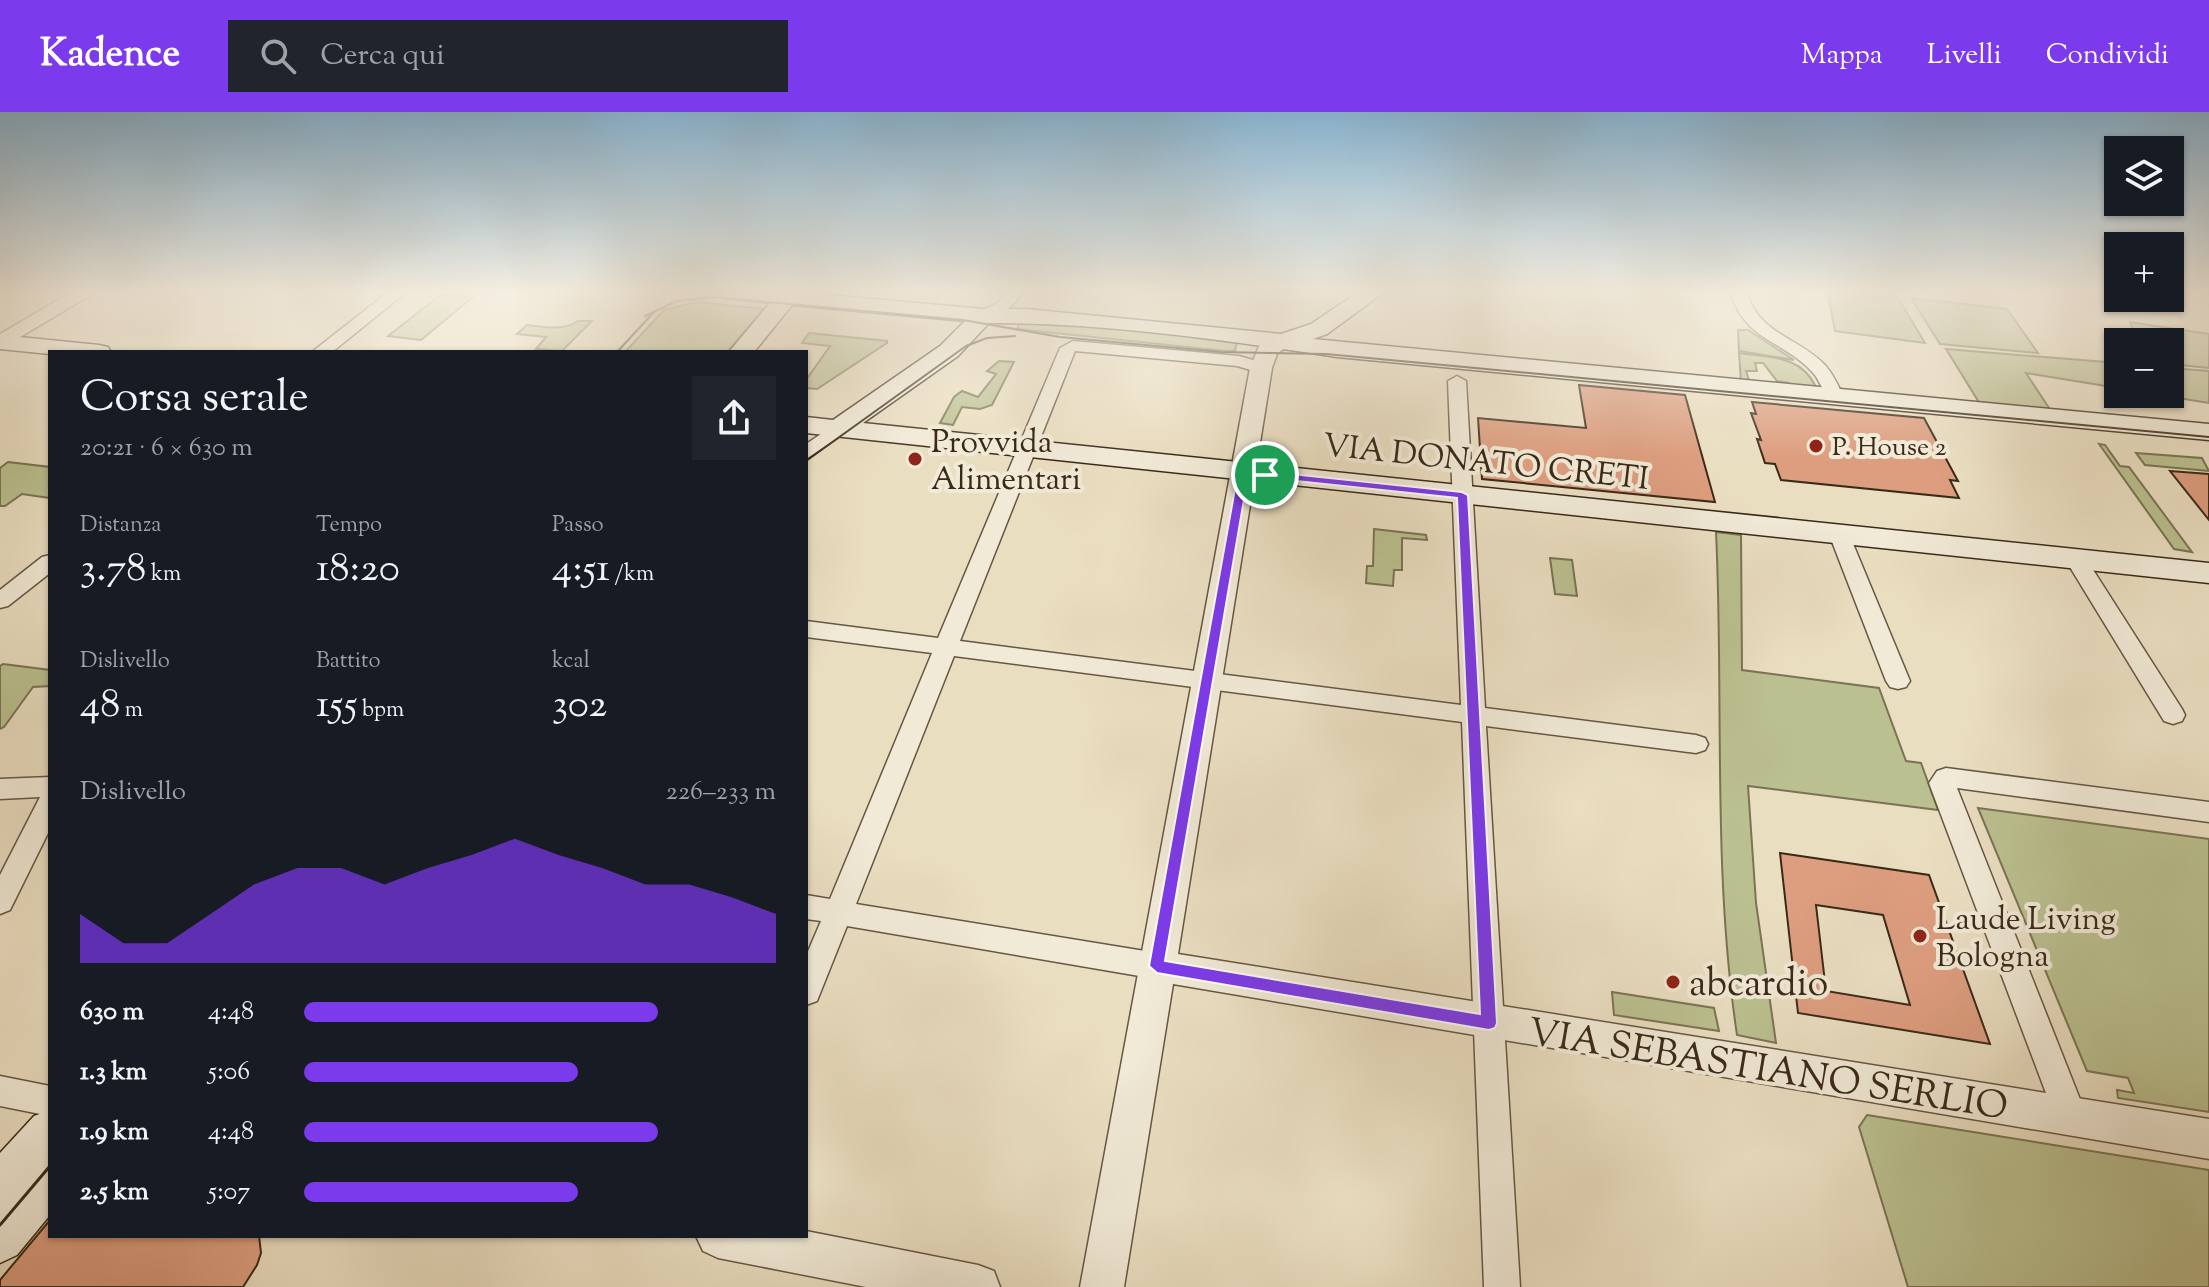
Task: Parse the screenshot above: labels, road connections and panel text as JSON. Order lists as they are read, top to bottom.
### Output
{
  "streets": {
    "main road": ["VIA DONATO CRETI"],
    "street": ["VIA SEBASTIANO SERLIO"]
  },
  "places": [
    "P. House 2",
    "Provvida Alimentari",
    "Laude Living Bologna",
    "abcardio"
  ],
  "page": {
    "header": "Kadence",
    "search": "Cerca qui",
    "nav": ["Mappa", "Livelli", "Condividi"],
    "map_buttons": ["+", "−"],
    "heading": ["Corsa serale", "20:21 · 6 × 630 m"],
    "stats": [
      ["Distanza", "3.78 km"],
      ["Tempo", "18:20"],
      ["Passo", "4:51 /km"],
      ["Dislivello", "48 m"],
      ["Battito", "155 bpm"],
      ["kcal", "302"]
    ],
    "chart": ["Dislivello", "226–233 m"],
    "list": [
      {
        "name": "630 m",
        "note": "4:48"
      },
      {
        "name": "1.3 km",
        "note": "5:06"
      },
      {
        "name": "1.9 km",
        "note": "4:48"
      },
      {
        "name": "2.5 km",
        "note": "5:07"
      }
    ]
  }
}
